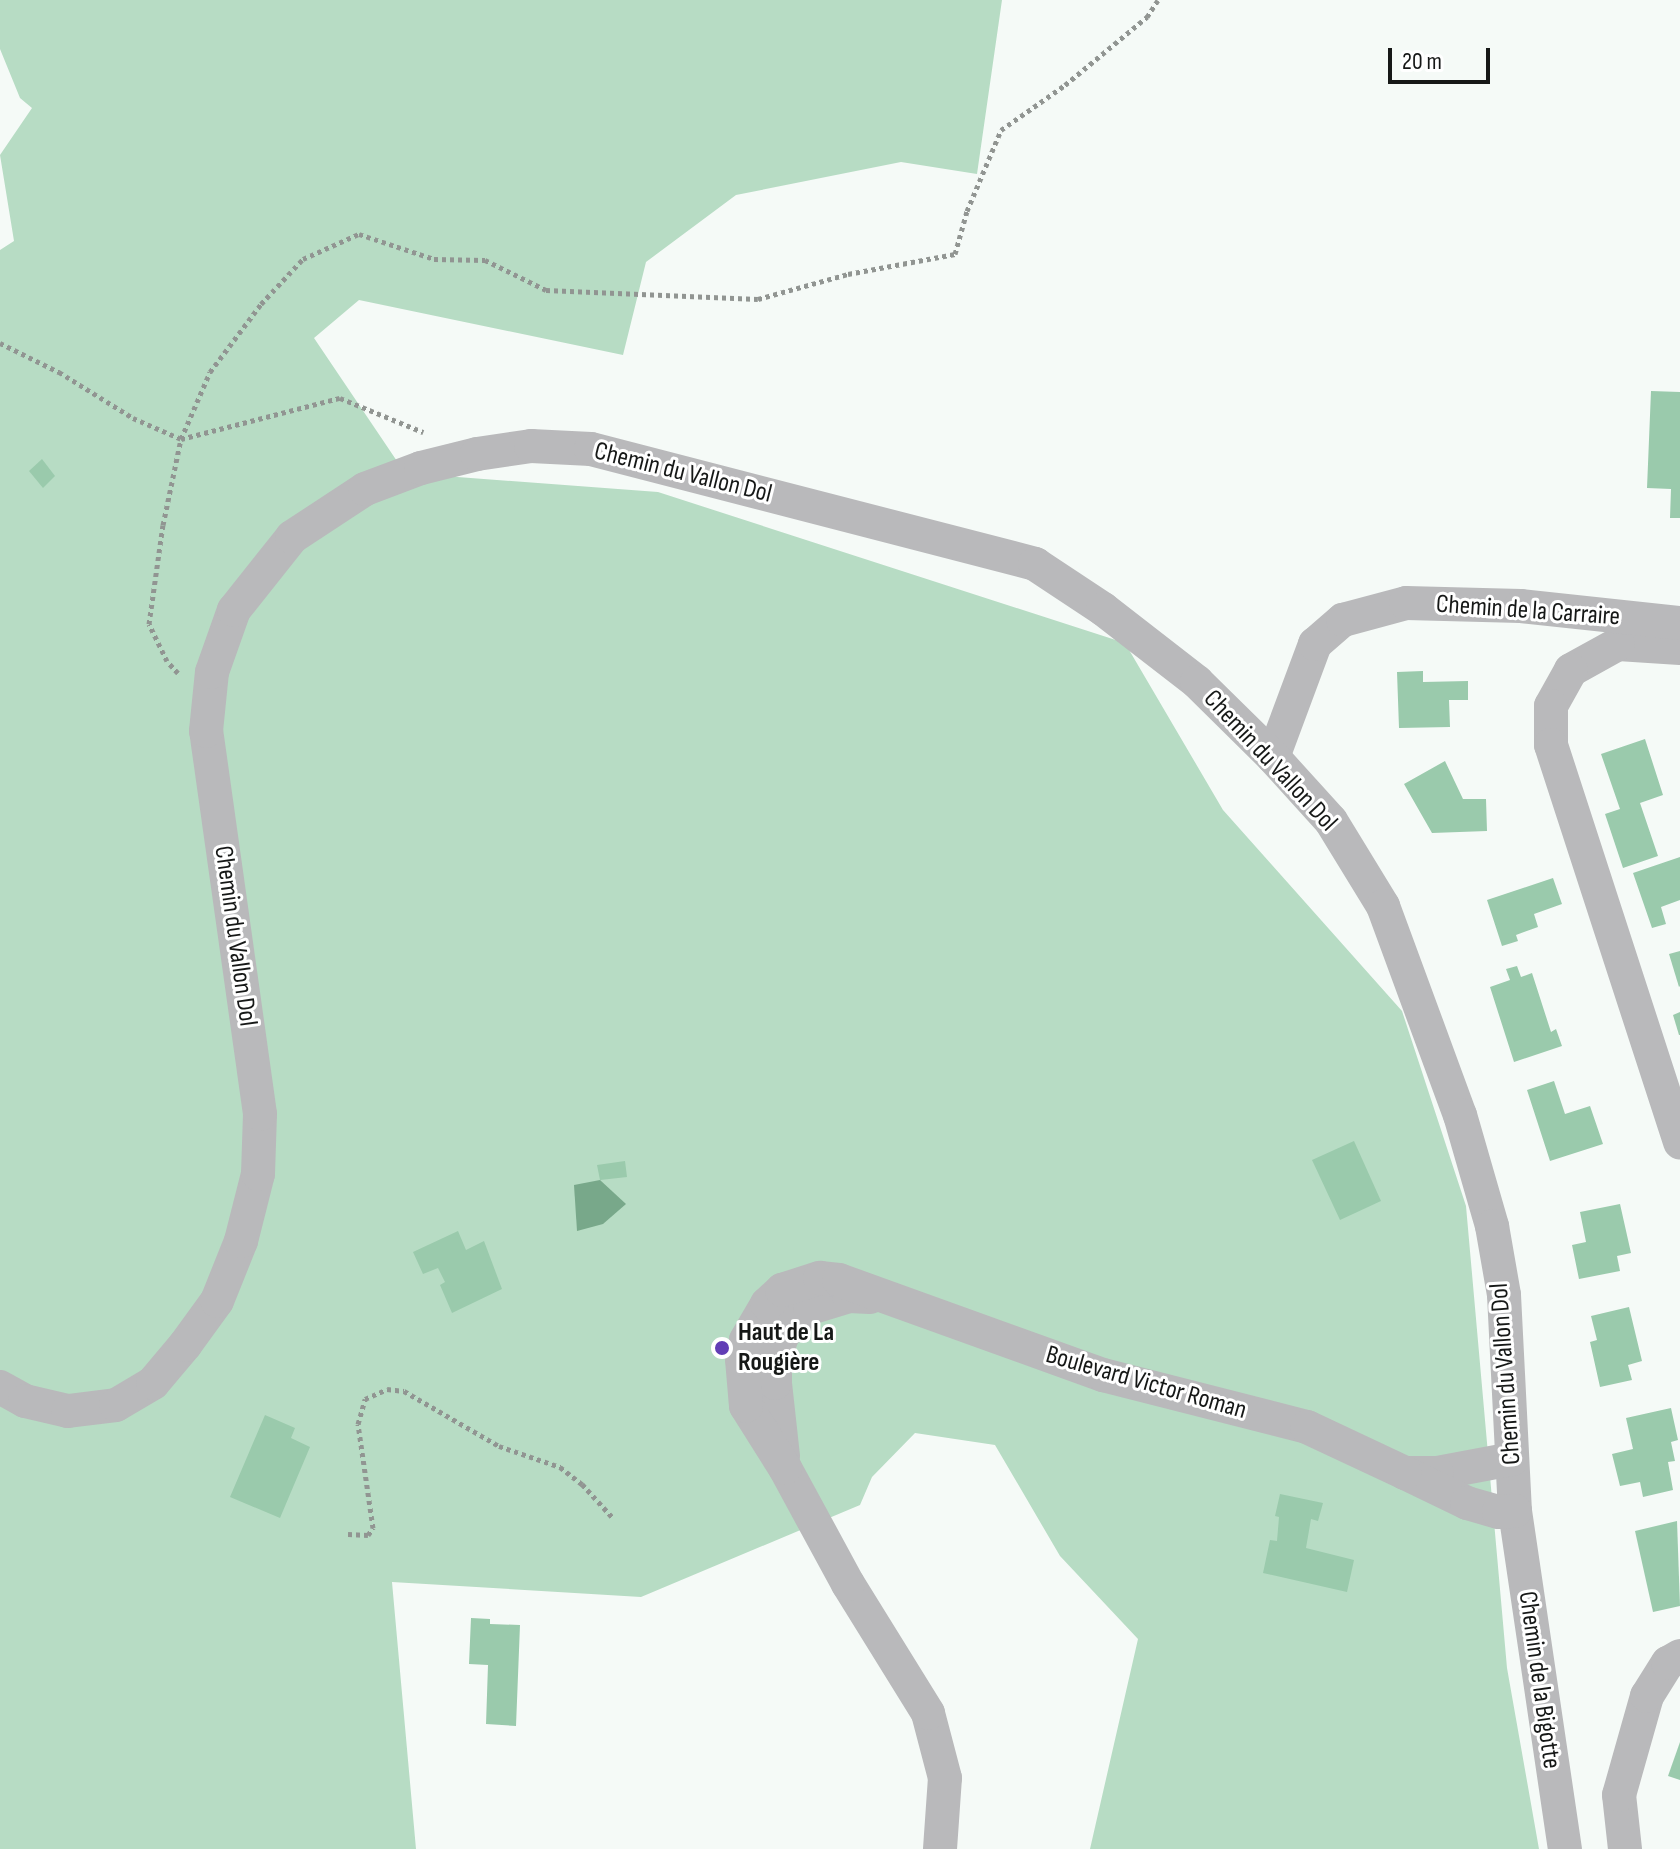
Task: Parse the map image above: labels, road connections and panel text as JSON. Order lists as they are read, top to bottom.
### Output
{
  "streets": {
    "street": [
      "Chemin du Vallon Dol",
      "Chemin de la Carraire",
      "Boulevard Victor Roman",
      "Chemin de la Bigotte"
    ]
  },
  "crossings": [
    ["Chemin du Vallon Dol", "Chemin de la Carraire"],
    ["Chemin du Vallon Dol", "Boulevard Victor Roman"],
    ["Chemin du Vallon Dol", "Chemin de la Bigotte"],
    ["Boulevard Victor Roman", "Chemin de la Bigotte"]
  ],
  "places": ["Haut de La Rougière"],
  "scale_bar": "20 m"
}
